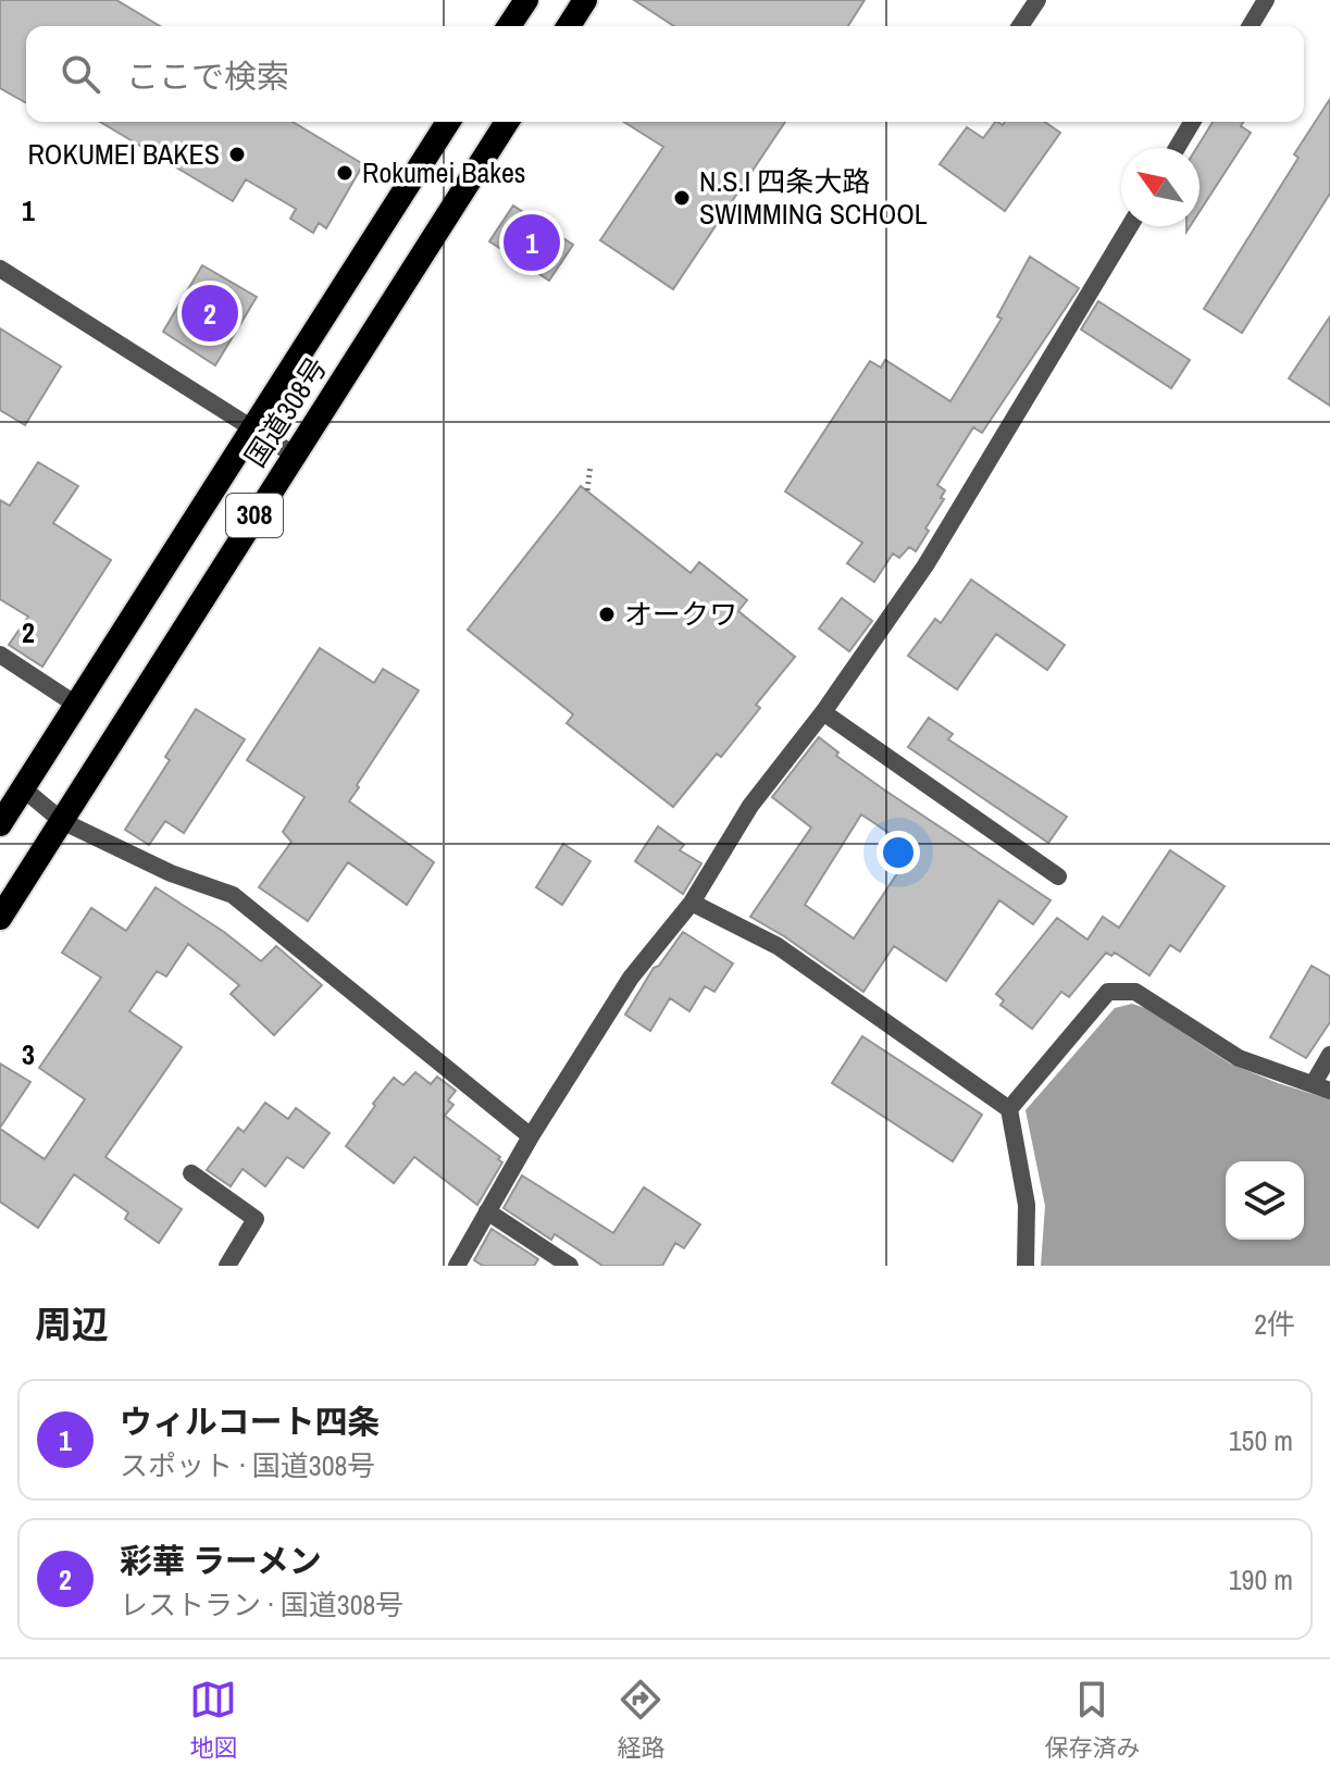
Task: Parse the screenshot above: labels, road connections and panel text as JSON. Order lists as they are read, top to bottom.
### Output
{
  "streets": {
    "highway": ["国道308号", "308"]
  },
  "places": [
    "ROKUMEI BAKES",
    "Rokumei Bakes",
    "N.S.I 四条大路 SWIMMING SCHOOL",
    "オークワ"
  ],
  "north": "top left",
  "page": {
    "search": "ここで検索",
    "pins": ["1", "2"],
    "heading": ["周辺", "2件"],
    "list": [
      {
        "mark": "1",
        "name": "ウィルコート四条",
        "note": "スポット · 国道308号",
        "value": "150 m"
      },
      {
        "mark": "2",
        "name": "彩華 ラーメン",
        "note": "レストラン · 国道308号",
        "value": "190 m"
      }
    ],
    "nav": ["地図", "経路", "保存済み"]
  },
  "grid": {
    "rows": ["1", "2", "3"]
  }
}
